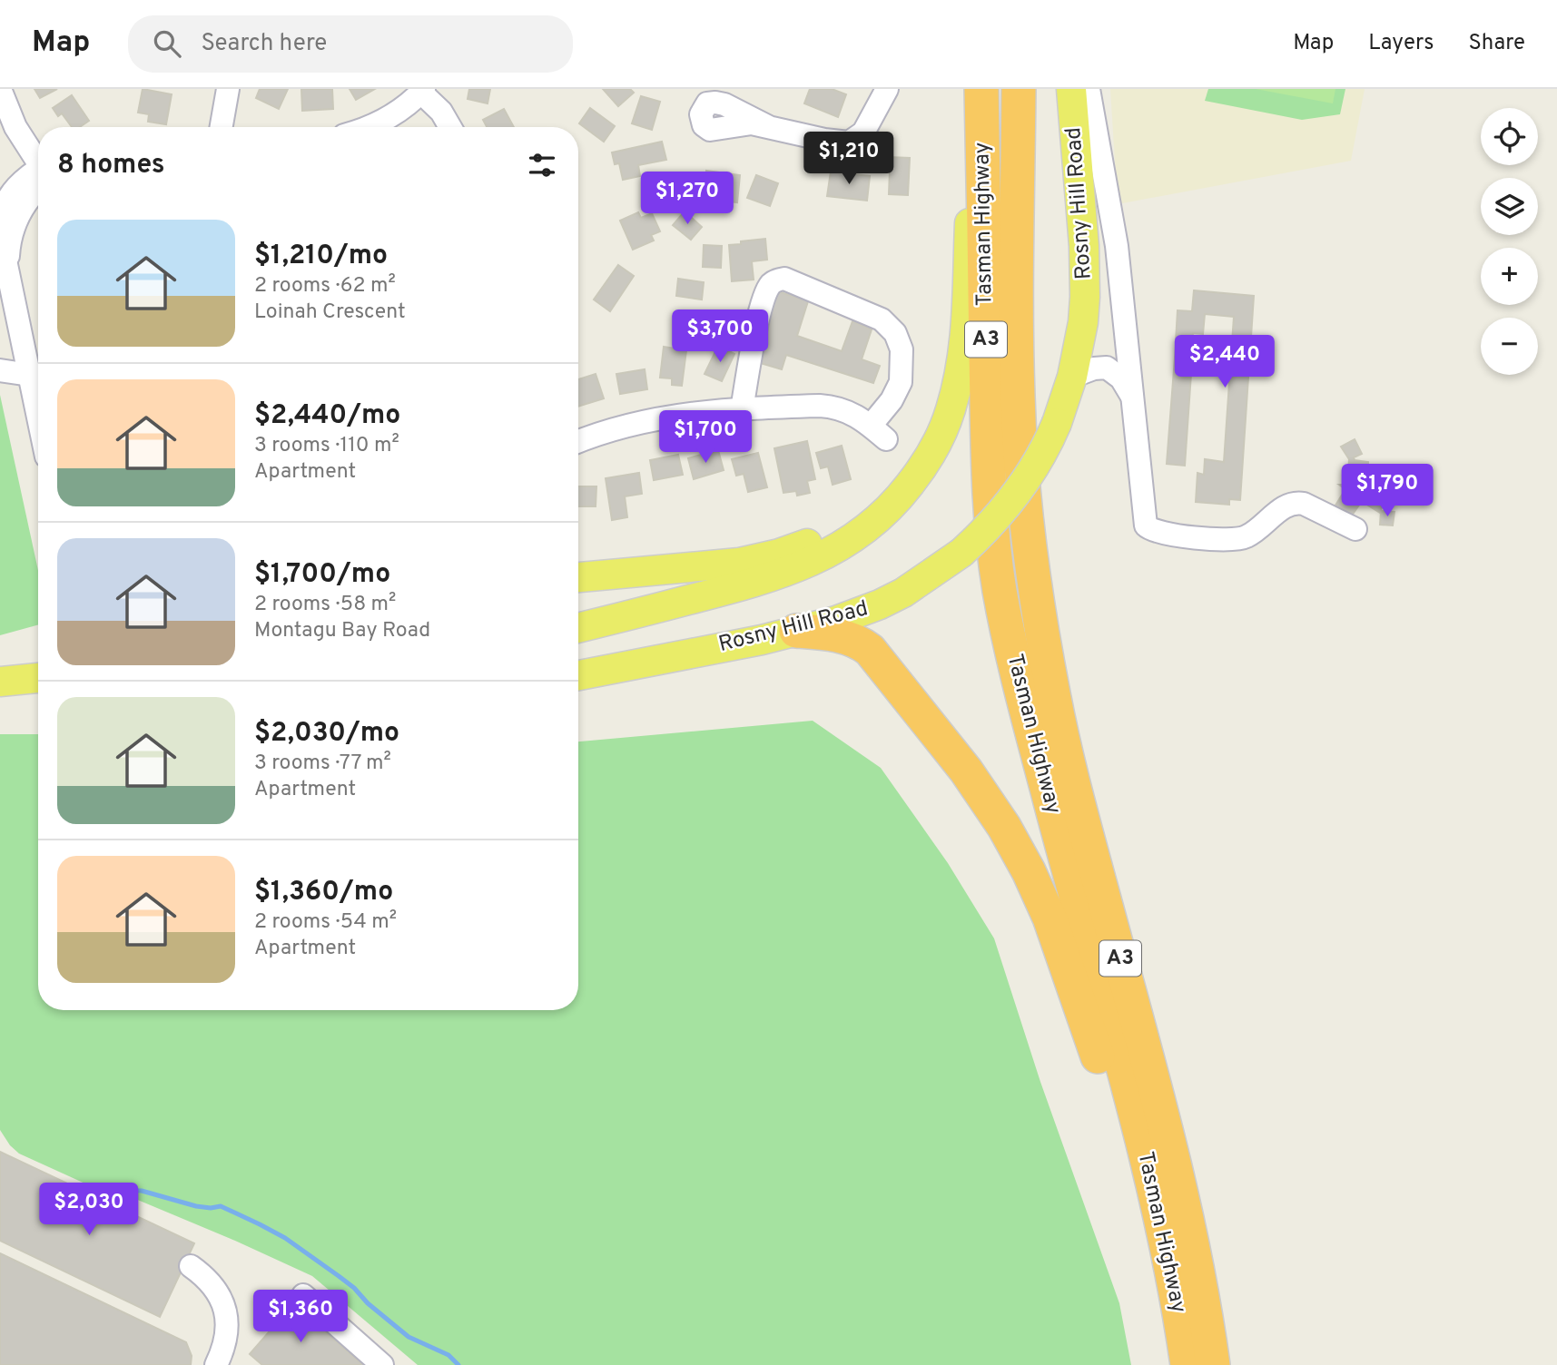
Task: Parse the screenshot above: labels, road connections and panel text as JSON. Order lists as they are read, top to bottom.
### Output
{
  "streets": {
    "highway": ["Tasman Highway", "A3"],
    "main road": ["Rosny Hill Road"]
  },
  "page": {
    "header": "Map",
    "search": "Search here",
    "nav": ["Map", "Layers", "Share"],
    "map_buttons": ["+", "−"],
    "heading": "8 homes",
    "price": [
      "$1,210",
      "$1,270",
      "$3,700",
      "$2,440",
      "$1,700",
      "$1,790",
      "$2,030",
      "$1,360"
    ],
    "list": [
      {
        "name": "$1,210/mo",
        "note": "2 rooms · 62 m² · Loinah Crescent"
      },
      {
        "name": "$2,440/mo",
        "note": "3 rooms · 110 m² · Apartment"
      },
      {
        "name": "$1,700/mo",
        "note": "2 rooms · 58 m² · Montagu Bay Road"
      },
      {
        "name": "$2,030/mo",
        "note": "3 rooms · 77 m² · Apartment"
      },
      {
        "name": "$1,360/mo",
        "note": "2 rooms · 54 m² · Apartment"
      }
    ]
  }
}
